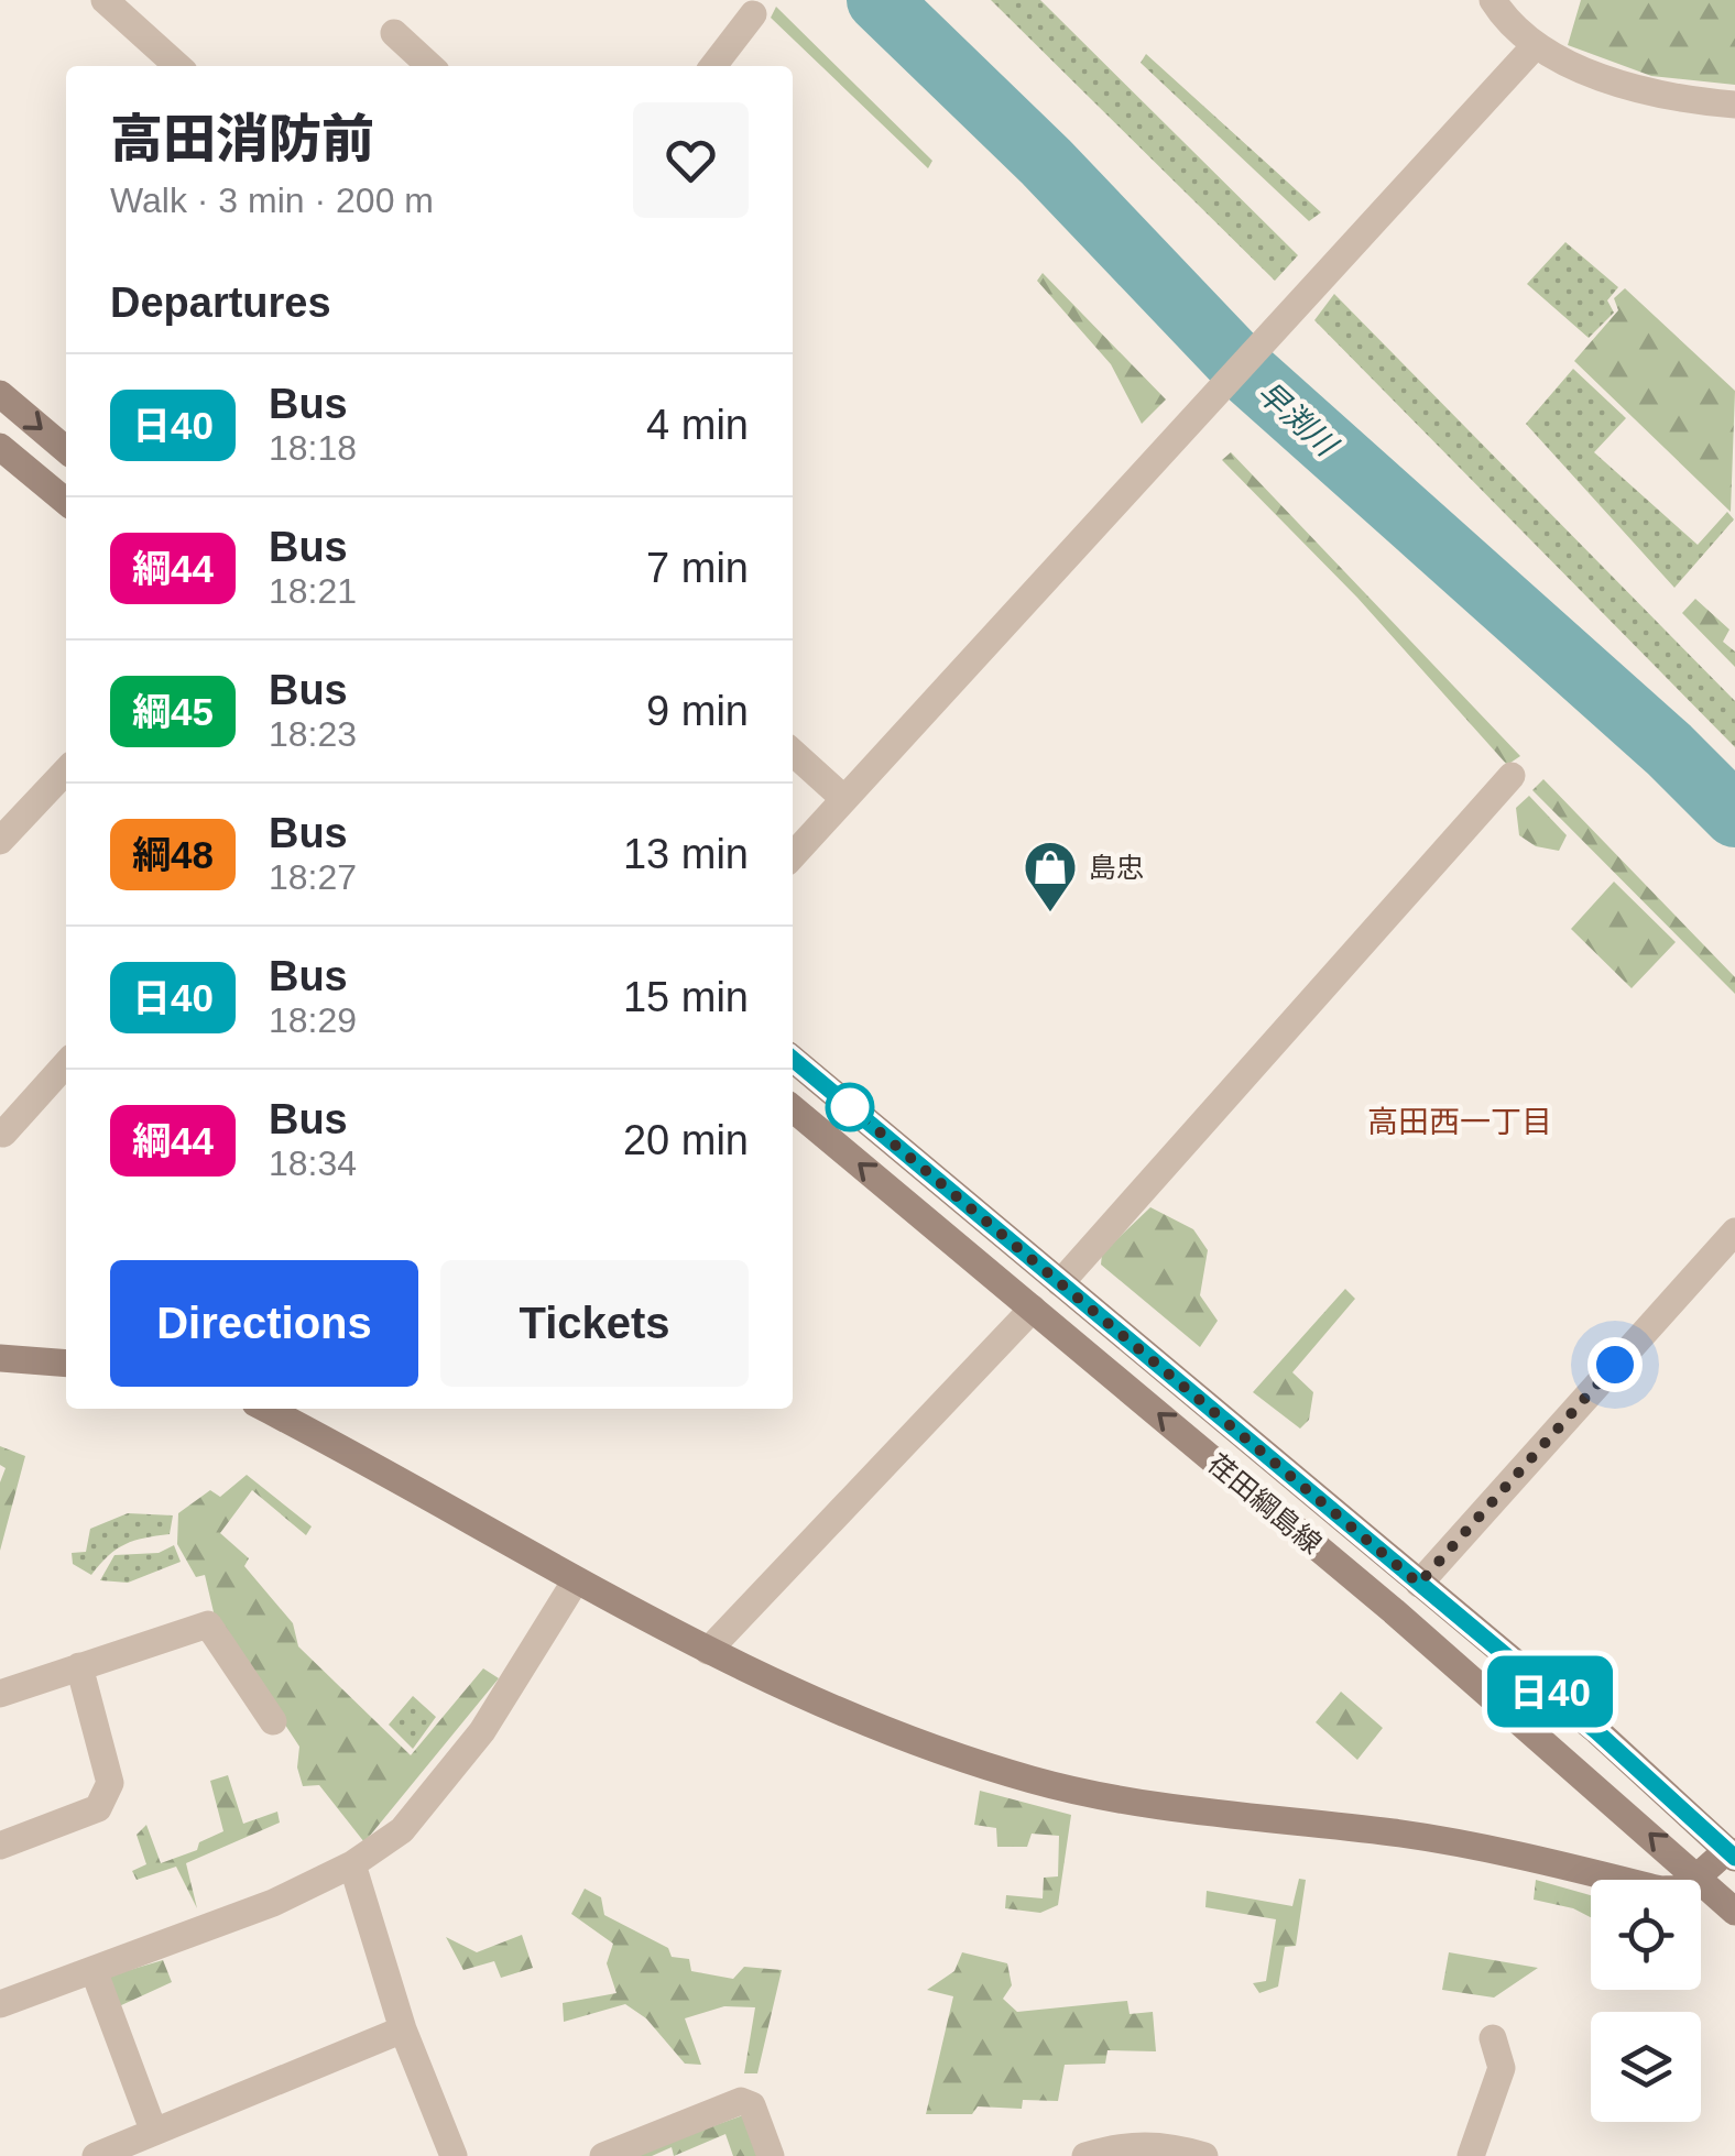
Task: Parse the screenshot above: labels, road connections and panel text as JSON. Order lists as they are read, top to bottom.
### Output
{
  "streets": {
    "main road": ["荏田綱島線"]
  },
  "districts": ["高田西一丁目"],
  "water": ["早渕川"],
  "places": {
    "shop": ["島忠"]
  },
  "lines": ["bus line 日40"],
  "page": {
    "on_map": "日40",
    "heading": [
      ["高田消防前", "Walk · 3 min · 200 m"],
      "Departures"
    ],
    "list": [
      {
        "mark": "日40",
        "name": "Bus",
        "note": "18:18",
        "value": "4 min"
      },
      {
        "mark": "綱44",
        "name": "Bus",
        "note": "18:21",
        "value": "7 min"
      },
      {
        "mark": "綱45",
        "name": "Bus",
        "note": "18:23",
        "value": "9 min"
      },
      {
        "mark": "綱48",
        "name": "Bus",
        "note": "18:27",
        "value": "13 min"
      },
      {
        "mark": "日40",
        "name": "Bus",
        "note": "18:29",
        "value": "15 min"
      },
      {
        "mark": "綱44",
        "name": "Bus",
        "note": "18:34",
        "value": "20 min"
      }
    ],
    "buttons": ["Directions", "Tickets"]
  }
}
